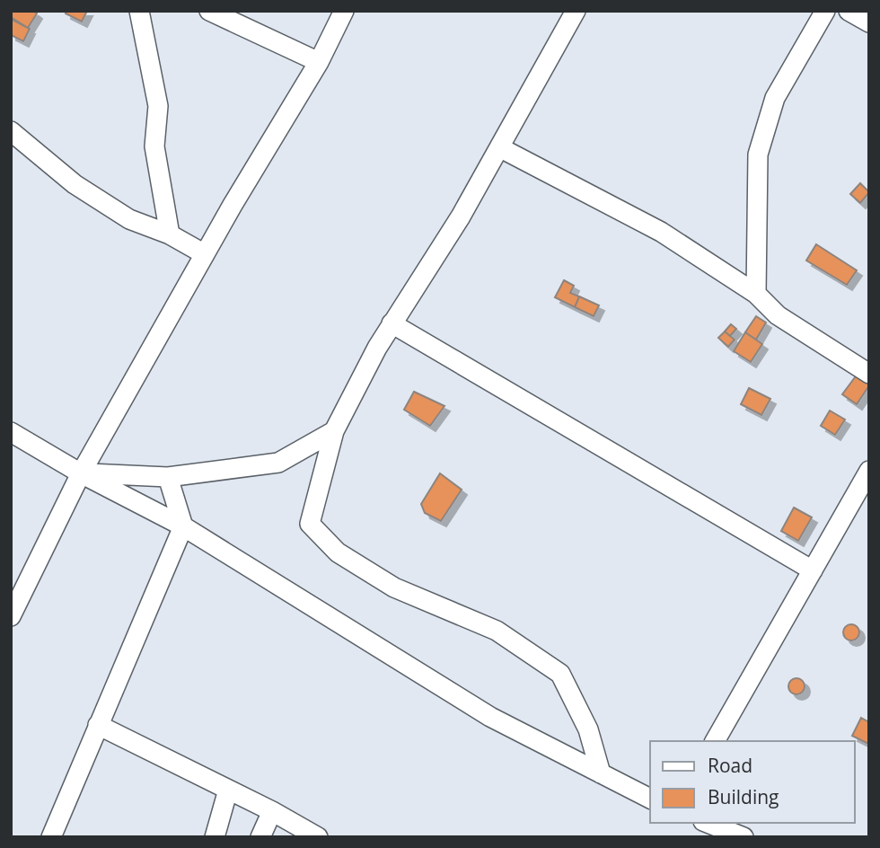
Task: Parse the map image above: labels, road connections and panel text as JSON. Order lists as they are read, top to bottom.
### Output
{
  "legend": ["Road", "Building"]
}
